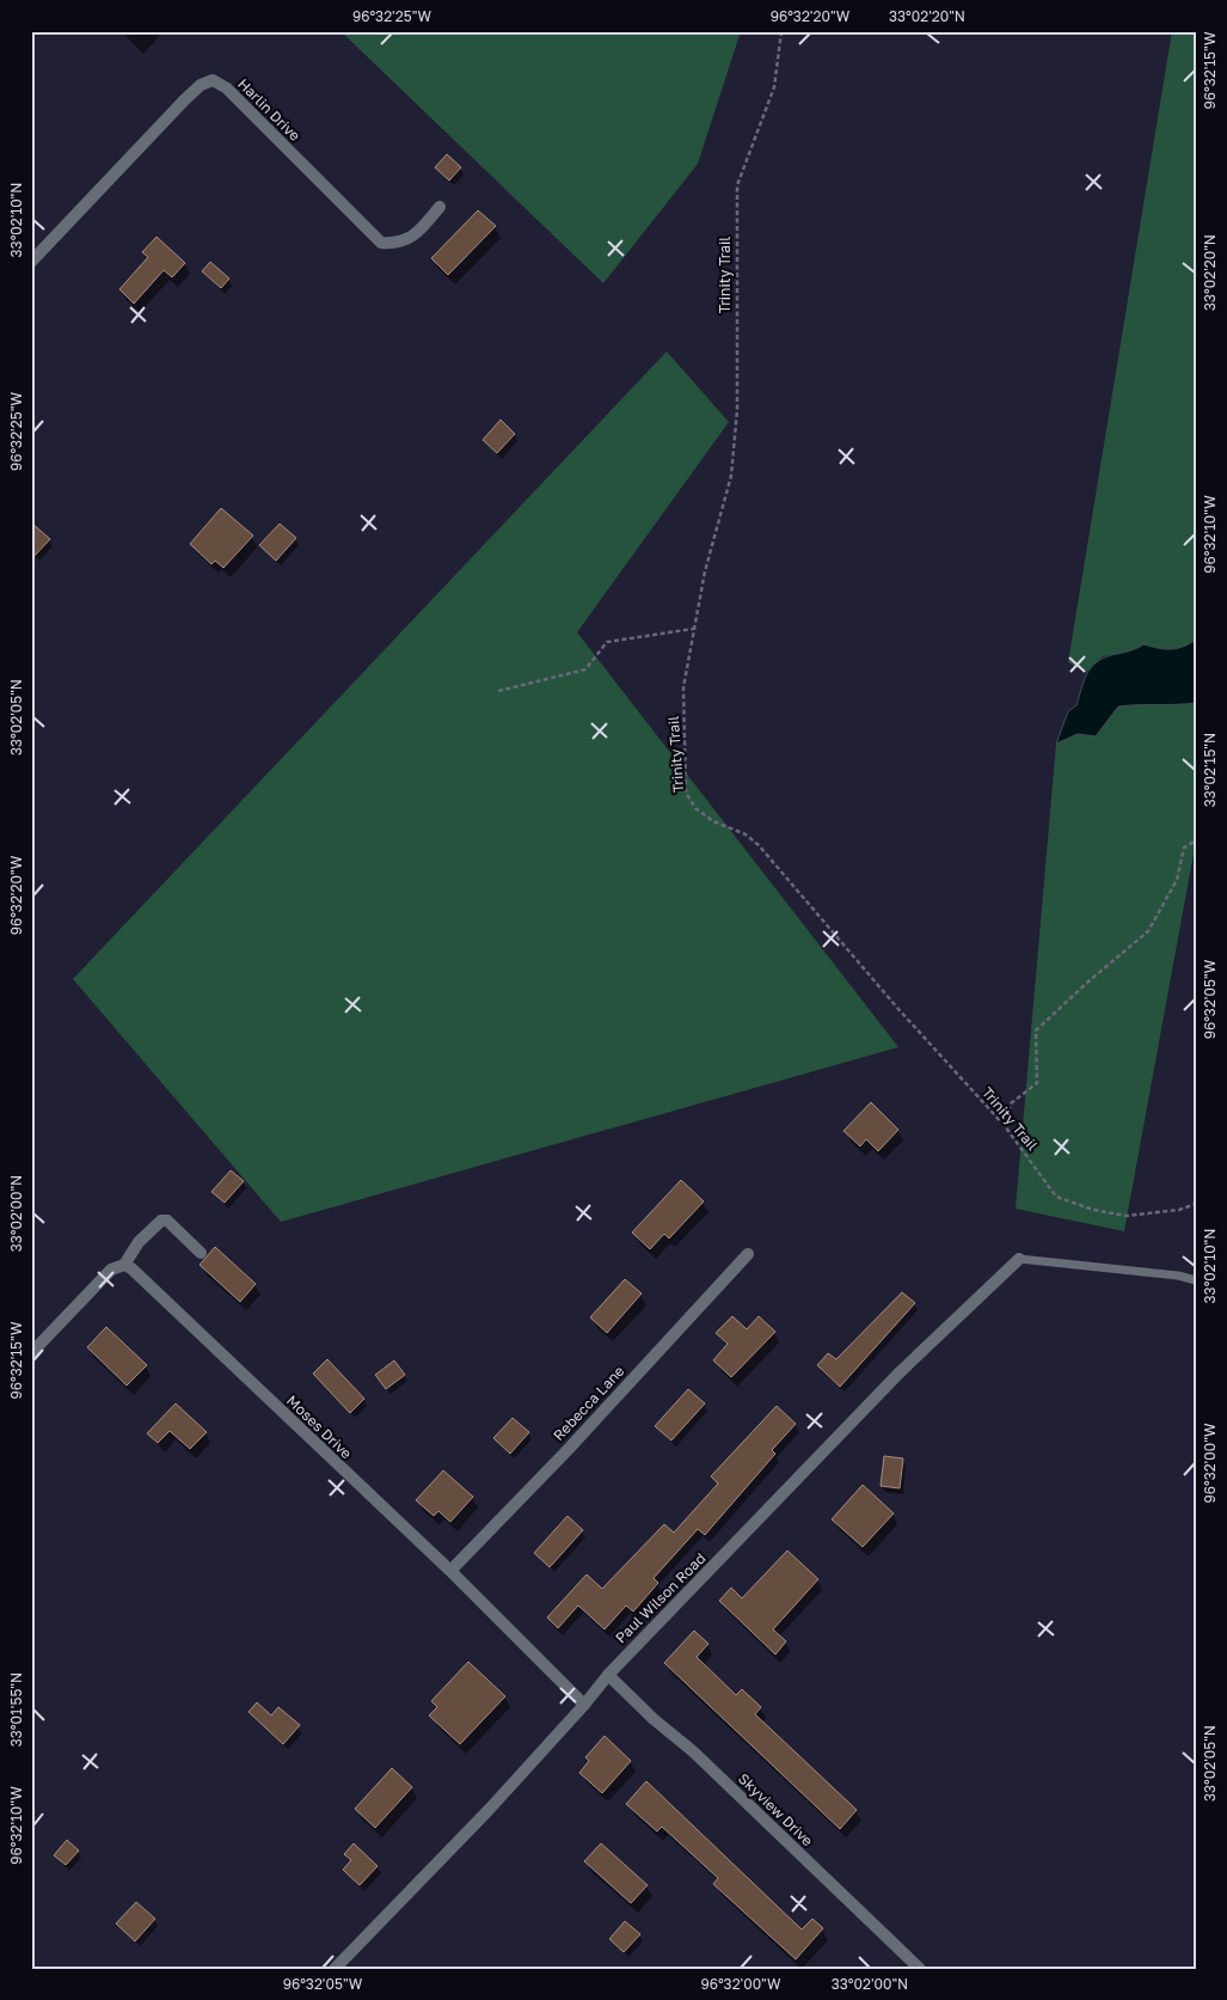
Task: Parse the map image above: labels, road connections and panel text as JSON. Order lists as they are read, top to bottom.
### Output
{
  "streets": {
    "street": [
      "Harlin Drive",
      "Rebecca Lane",
      "Moses Drive",
      "Paul Wilson Road",
      "Skyview Drive"
    ],
    "path": ["Trinity Trail"]
  },
  "crossings": [
    ["Rebecca Lane", "Moses Drive"],
    ["Moses Drive", "Paul Wilson Road"],
    ["Paul Wilson Road", "Skyview Drive"]
  ],
  "coordinates": [
    "96°32'25\"W",
    "96°32'20\"W",
    "33°02'20\"N",
    "96°32'15\"W",
    "33°02'10\"N",
    "96°32'10\"W",
    "33°02'05\"N",
    "33°02'15\"N",
    "96°32'05\"W",
    "33°02'00\"N",
    "96°32'00\"W",
    "33°01'55\"N"
  ]
}
